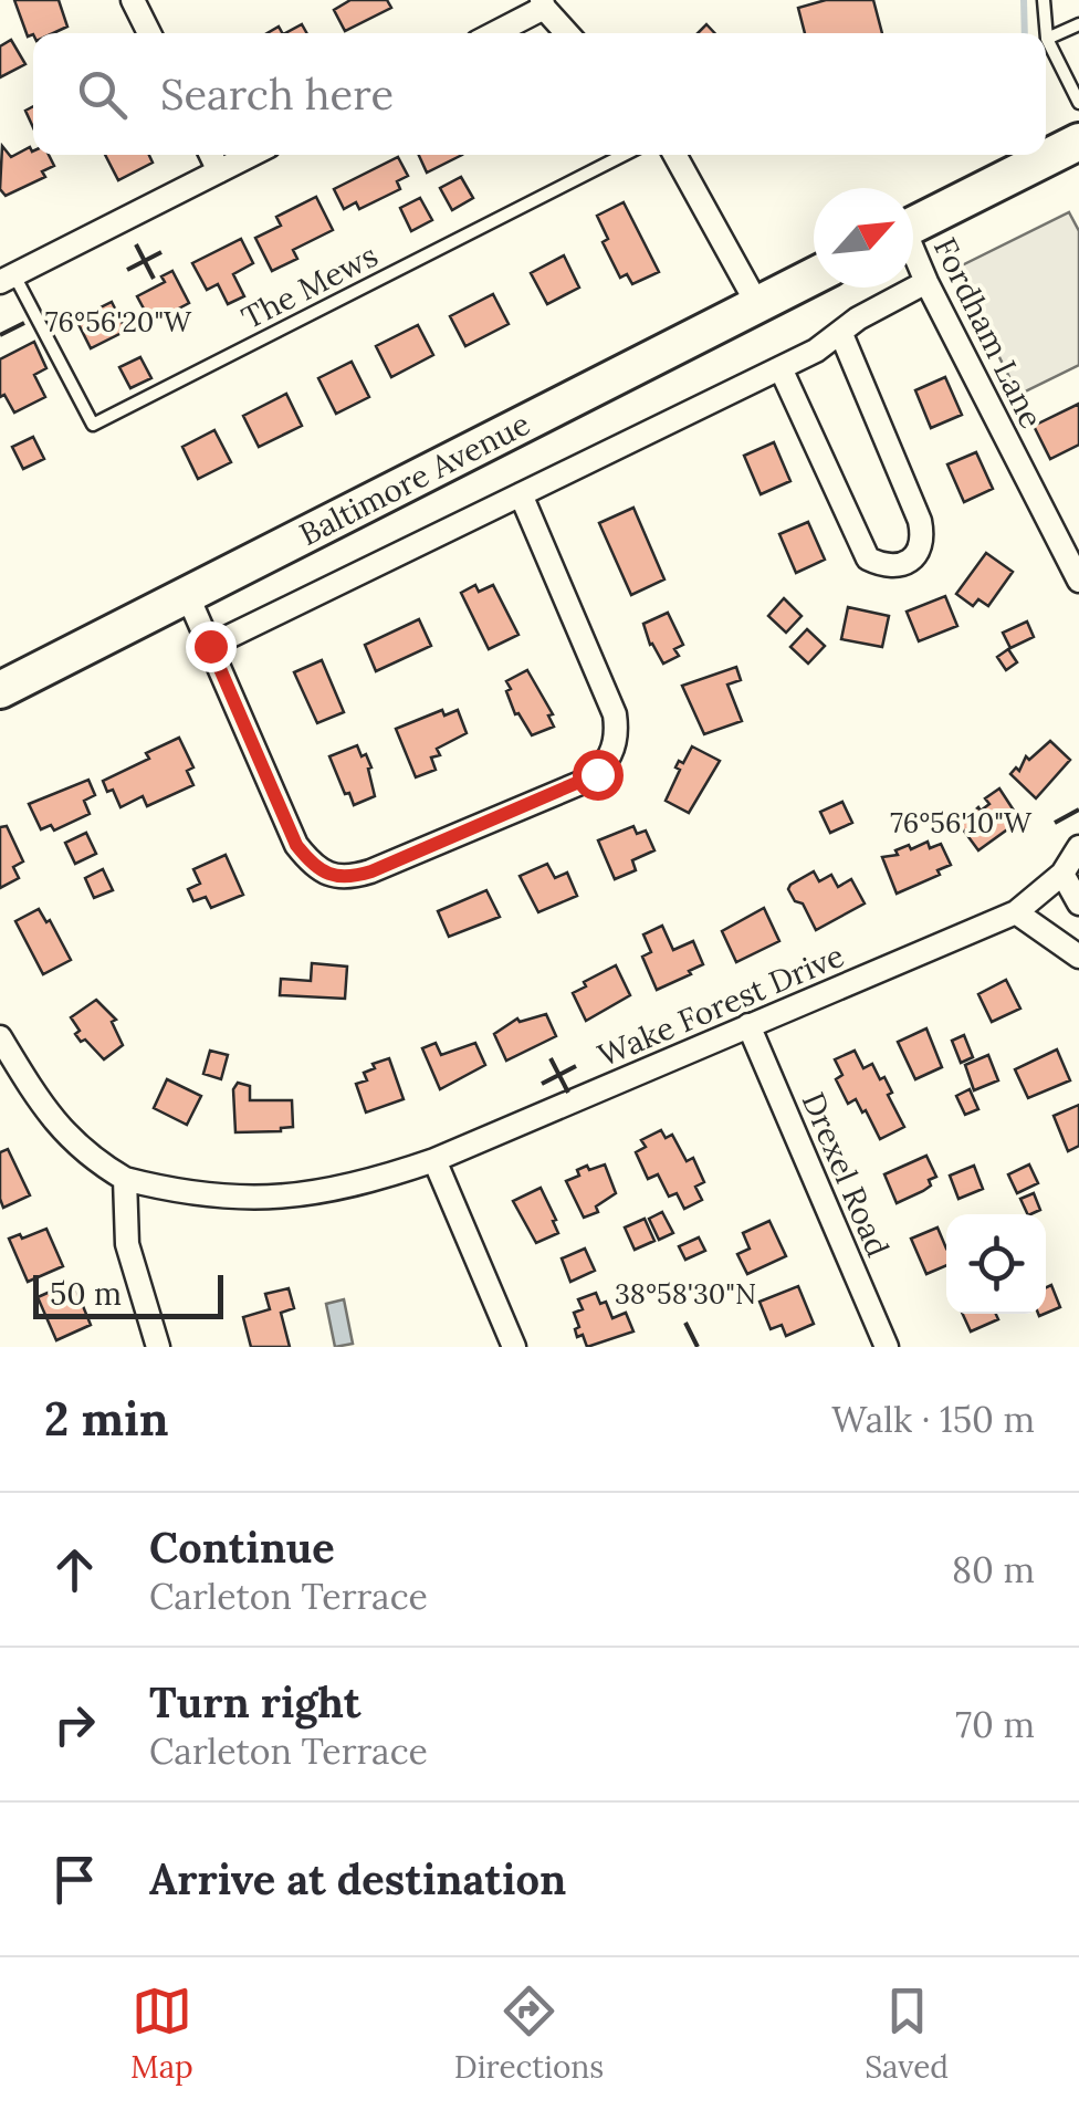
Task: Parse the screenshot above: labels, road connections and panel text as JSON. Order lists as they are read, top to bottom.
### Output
{
  "streets": {
    "main road": ["Baltimore Avenue"],
    "street": ["Fordham Lane", "Wake Forest Drive", "Drexel Road"],
    "lane": ["The Mews"]
  },
  "crossings": [
    ["Fordham Lane", "Baltimore Avenue"],
    ["Wake Forest Drive", "Drexel Road"]
  ],
  "scale_bar": "50 m",
  "north": "top right",
  "page": {
    "search": "Search here",
    "scale": "50 m",
    "heading": ["2 min", "Walk · 150 m"],
    "list": [
      ["Continue", "Carleton Terrace", "80 m"],
      ["Turn right", "Carleton Terrace", "70 m"],
      "Arrive at destination"
    ],
    "nav": ["Map", "Directions", "Saved"]
  },
  "coordinates": ["76°56'20\"W", "76°56'10\"W", "38°58'30\"N"]
}
